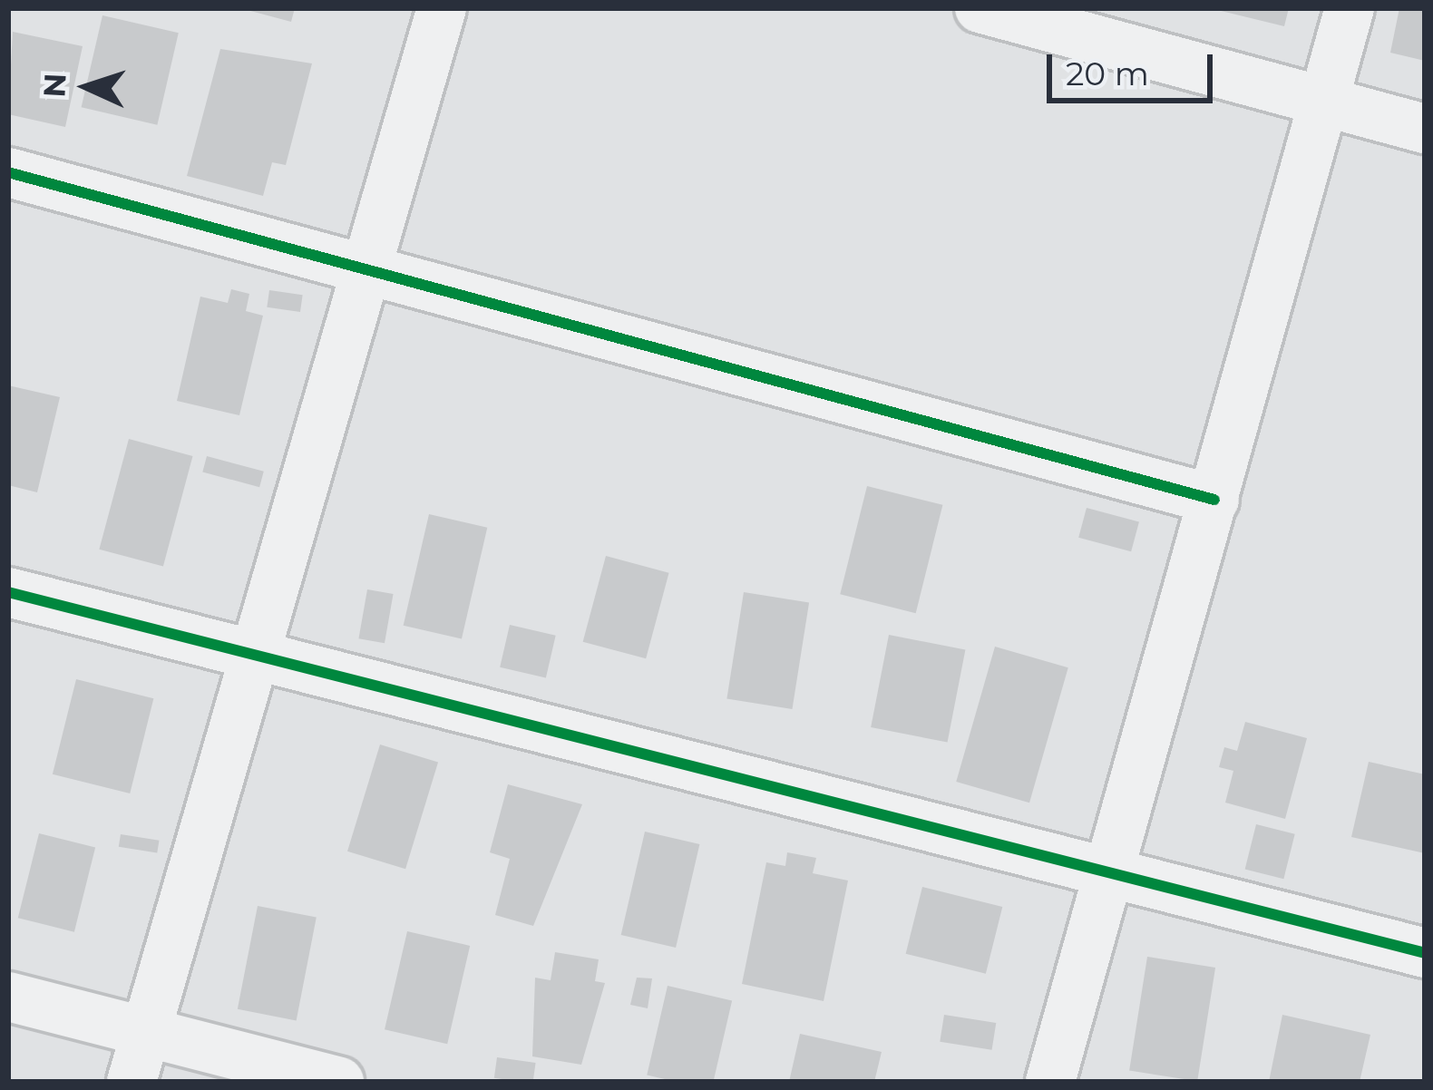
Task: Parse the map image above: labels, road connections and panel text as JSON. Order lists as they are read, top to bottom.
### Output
{
  "scale_bar": "20 m",
  "north": "left"
}
